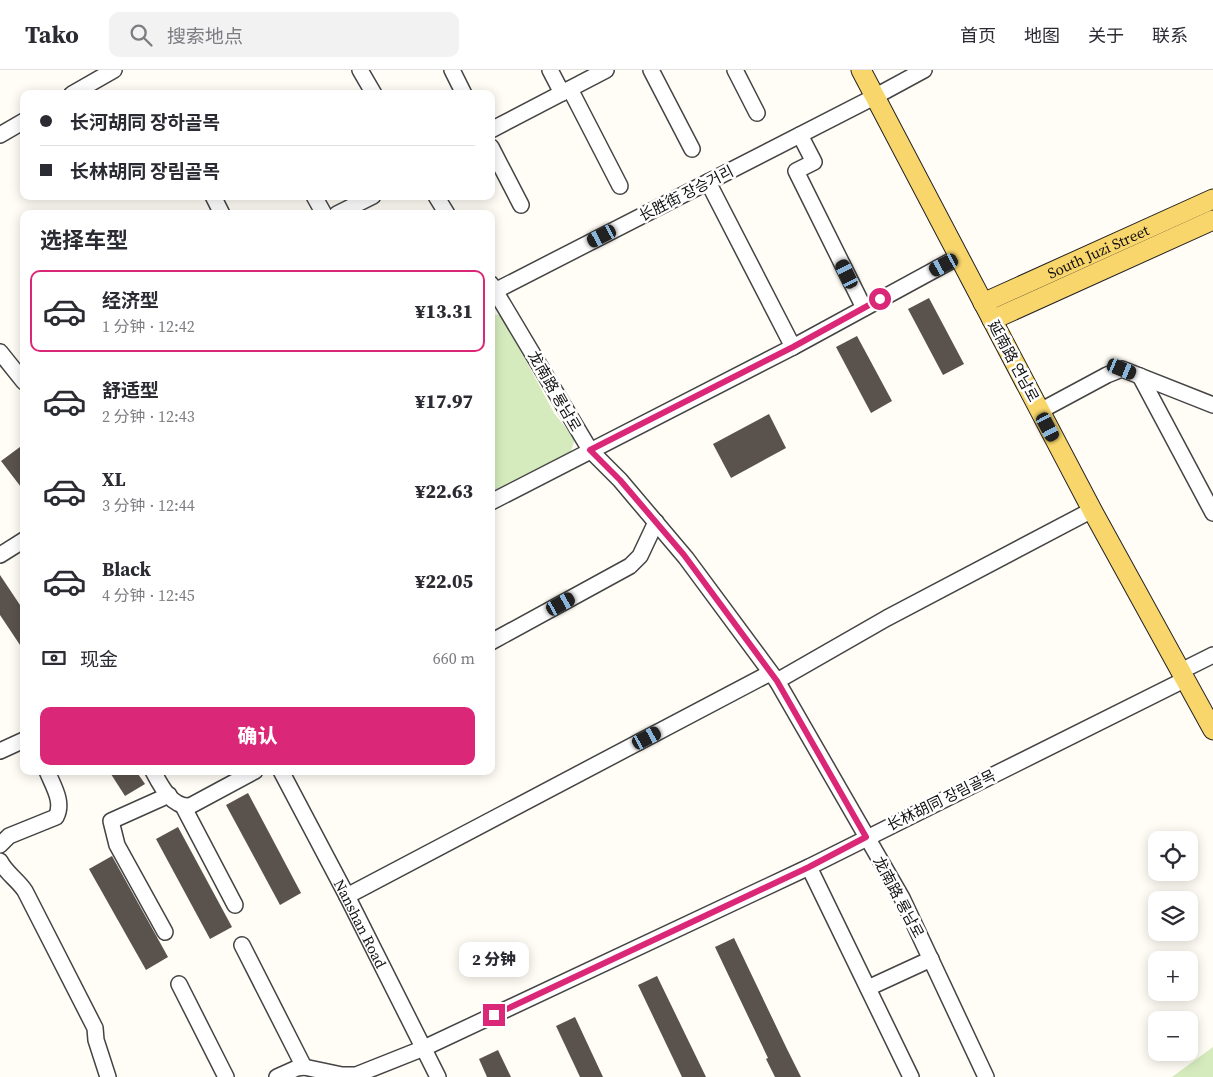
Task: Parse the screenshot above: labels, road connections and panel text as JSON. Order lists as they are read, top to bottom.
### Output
{
  "streets": {
    "main road": ["South Juzi Street", "延南路 연남로"],
    "street": [
      "长胜街 장승거리",
      "龙南路 룡남로",
      "长林胡同 장림골목",
      "Nanshan Road"
    ]
  },
  "crossings": [
    ["长胜街 장승거리", "延南路 연남로"],
    ["South Juzi Street", "延南路 연남로"],
    ["延南路 연남로", "长林胡同 장림골목"],
    ["龙南路 룡남로", "长林胡同 장림골목"],
    ["长林胡同 장림골목", "Nanshan Road"]
  ],
  "page": {
    "header": "Tako",
    "search": "搜索地点",
    "nav": [
      "首页",
      "地图",
      "关于",
      "联系"
    ],
    "banner": ["长河胡同 장하골목", "长林胡同 장림골목"],
    "heading": "选择车型",
    "list": [
      {
        "name": "经济型",
        "note": "1 分钟 · 12:42",
        "value": "¥13.31"
      },
      {
        "name": "舒适型",
        "note": "2 分钟 · 12:43",
        "value": "¥17.97"
      },
      {
        "name": "XL",
        "note": "3 分钟 · 12:44",
        "value": "¥22.63"
      },
      {
        "name": "Black",
        "note": "4 分钟 · 12:45",
        "value": "¥22.05"
      }
    ],
    "pay": ["现金", "660 m"],
    "buttons": "确认",
    "map_buttons": ["+", "−"],
    "bubble": "2 分钟"
  }
}
